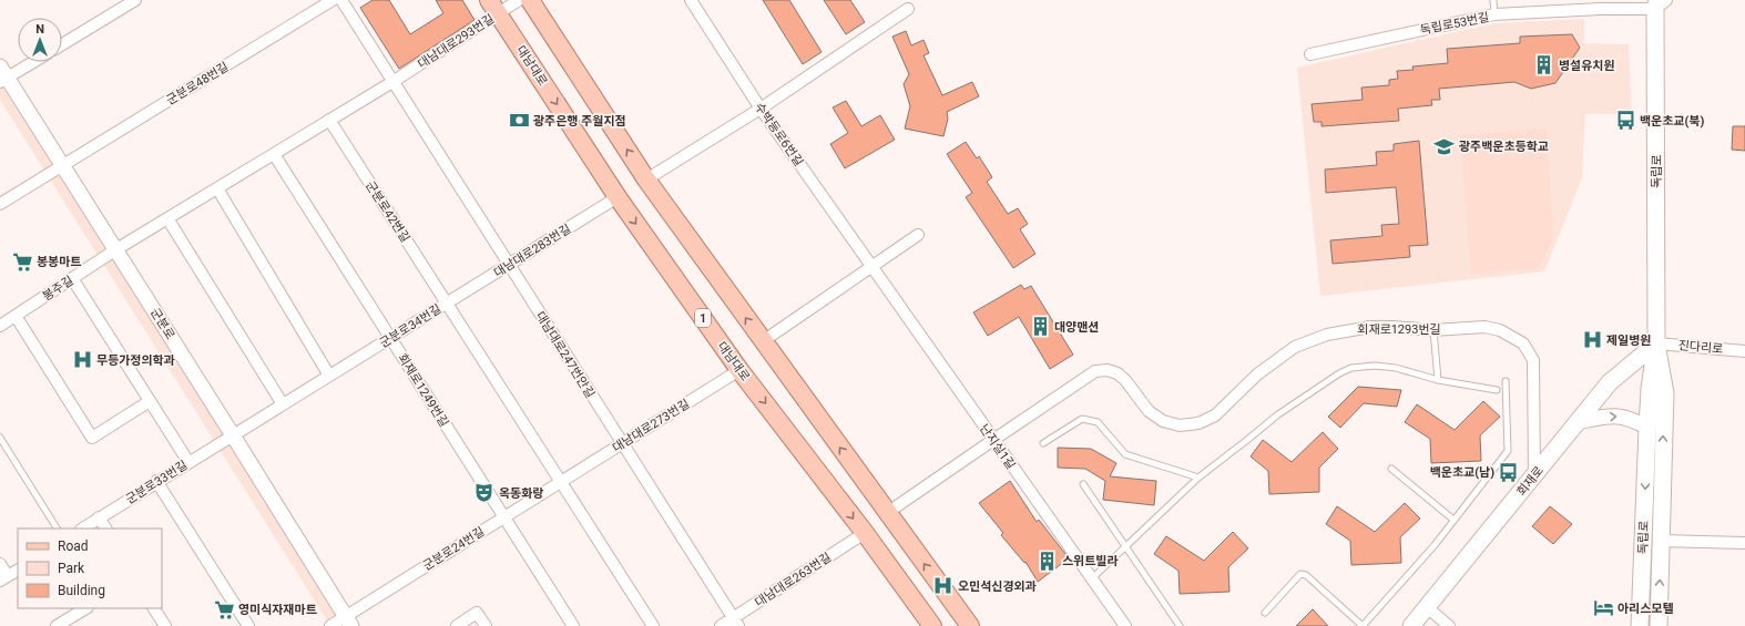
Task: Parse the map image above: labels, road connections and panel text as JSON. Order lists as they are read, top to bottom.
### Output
{
  "streets": {
    "main road": [
      "대남대로",
      "독립로",
      "1",
      "회재로"
    ],
    "street": [
      "독립로53번길",
      "대남대로293번길",
      "군분로48번길",
      "수박등로6번길",
      "군분로42번길",
      "대남대로283번길",
      "봉주길",
      "군분로",
      "군분로34번길",
      "회재로1293번길",
      "진다리로",
      "대남대로247번안길",
      "회재로1249번길",
      "대남대로273번길",
      "난지실1길",
      "군분로33번길",
      "군분로24번길",
      "대남대로263번길"
    ]
  },
  "crossings": [
    ["독립로53번길", "독립로"],
    ["대남대로293번길", "대남대로"],
    ["대남대로293번길", "대남대로247번안길"],
    ["대남대로", "대남대로283번길"],
    ["대남대로", "대남대로273번길"],
    ["대남대로", "대남대로263번길"],
    ["군분로48번길", "군분로"],
    ["수박등로6번길", "난지실1길"],
    ["독립로", "진다리로"],
    ["독립로", "회재로"],
    ["군분로42번길", "대남대로283번길"],
    ["군분로42번길", "군분로34번길"],
    ["대남대로283번길", "군분로34번길"],
    ["대남대로283번길", "대남대로247번안길"],
    ["봉주길", "군분로"],
    ["군분로", "군분로34번길"],
    ["군분로", "군분로33번길"],
    ["군분로", "군분로24번길"],
    ["군분로34번길", "회재로1249번길"],
    ["군분로34번길", "대남대로273번길"],
    ["군분로34번길", "군분로33번길"],
    ["군분로34번길", "군분로24번길"],
    ["회재로1293번길", "난지실1길"],
    ["회재로1293번길", "회재로"],
    ["진다리로", "회재로"],
    ["대남대로247번안길", "대남대로273번길"],
    ["대남대로247번안길", "대남대로263번길"],
    ["회재로1249번길", "군분로24번길"],
    ["대남대로273번길", "군분로24번길"]
  ],
  "places": {
    "building": ["병설유치원", "대양맨션", "스위트빌라"],
    "bank": ["광주은행 주월지점"],
    "bus stop": ["백운초교(북)", "백운초교(남)"],
    "school or university": ["광주백운초등학교"],
    "supermarket": ["봉봉마트", "영미식자재마트"],
    "hospital": ["제일병원", "무등가정의학과", "오민석신경외과"],
    "theatre": ["옥동화랑"],
    "hotel": ["아리스모텔"]
  },
  "legend": ["Road", "Park", "Building"],
  "north": "top"
}
